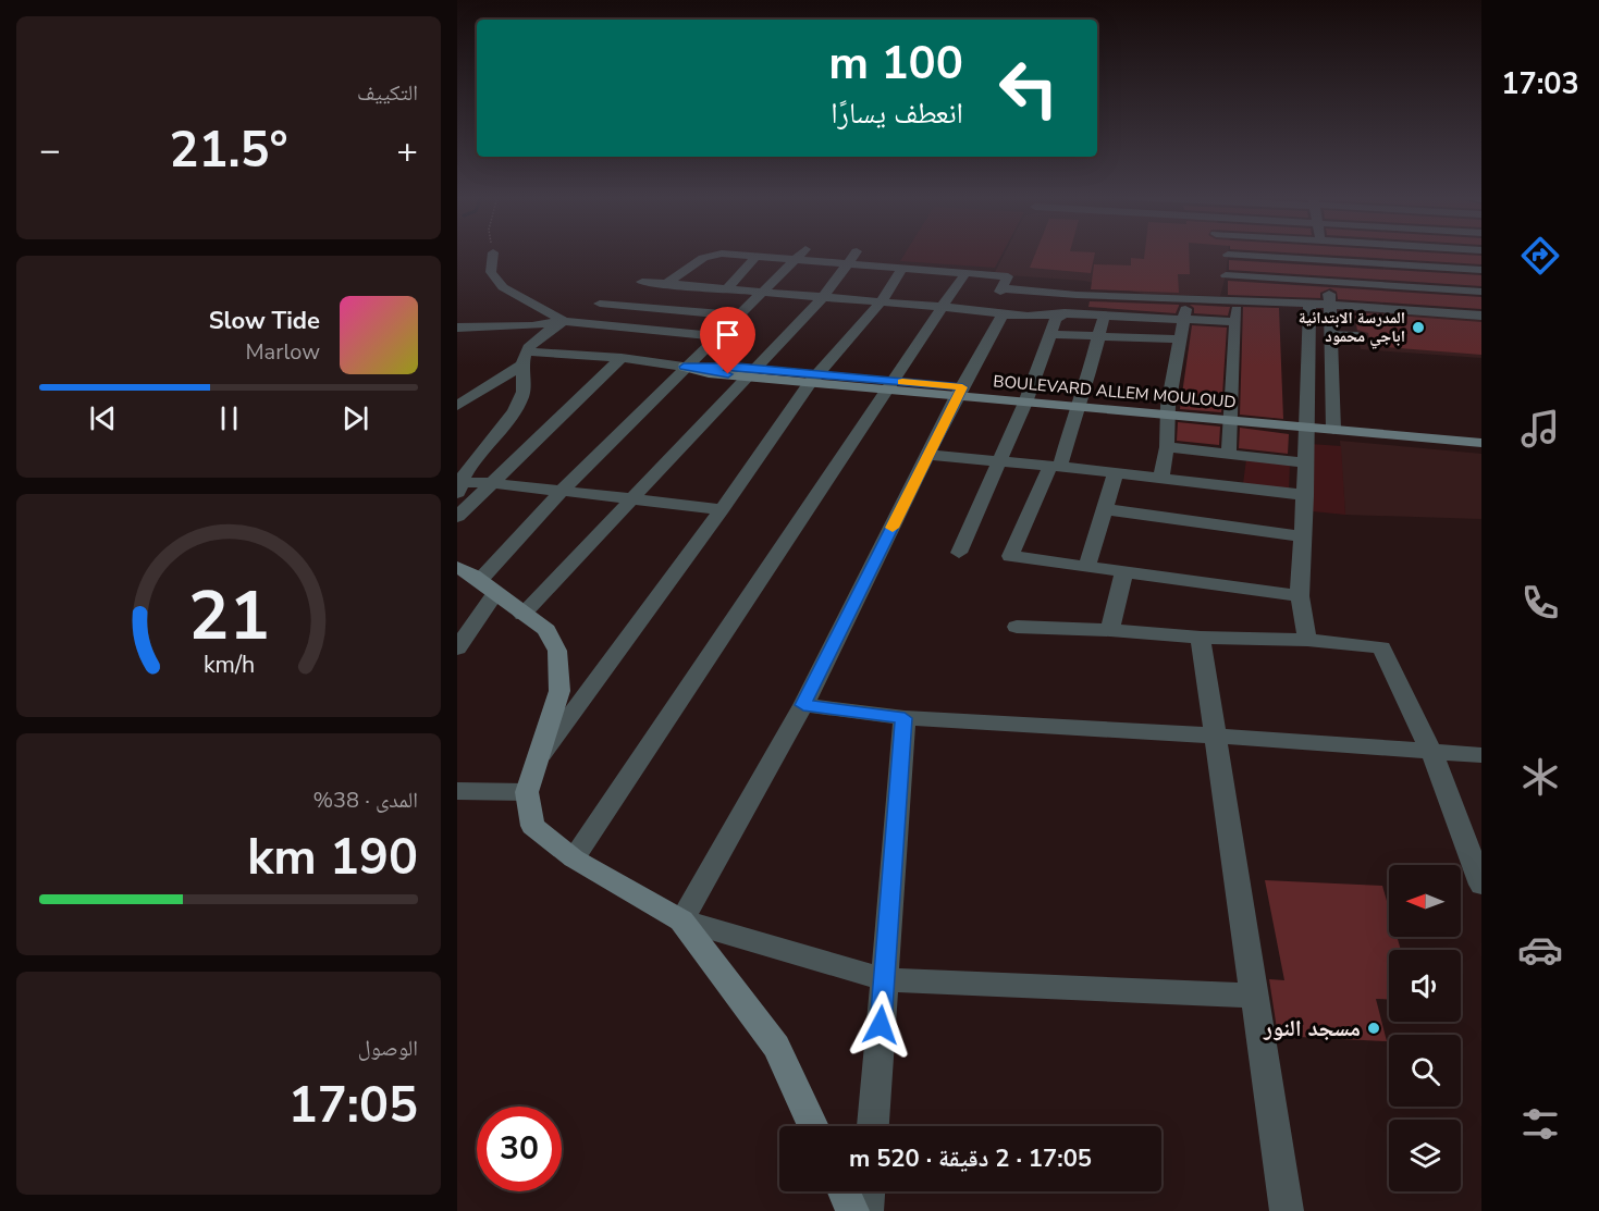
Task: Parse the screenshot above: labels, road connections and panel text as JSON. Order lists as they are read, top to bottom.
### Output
{
  "streets": {
    "main road": ["BOULEVARD ALLEM MOULOUD"]
  },
  "places": ["المدرسة الابتدائية اباجي محمود", "مسجد النور"],
  "north": "left",
  "page": {
    "tabs": "17:03",
    "tile": [
      "التكييف",
      ["المدى · 38%", "190 km"],
      ["الوصول", "17:05"]
    ],
    "turn": ["100 m", "انعطف يسارًا"],
    "heat": ["−", "21.5°", "+"],
    "song": ["Slow Tide", "Marlow"],
    "limit": "30",
    "trip": "17:05 · 2 دقيقة · 520 m",
    "gauge": ["21", "km/h"]
  }
}
